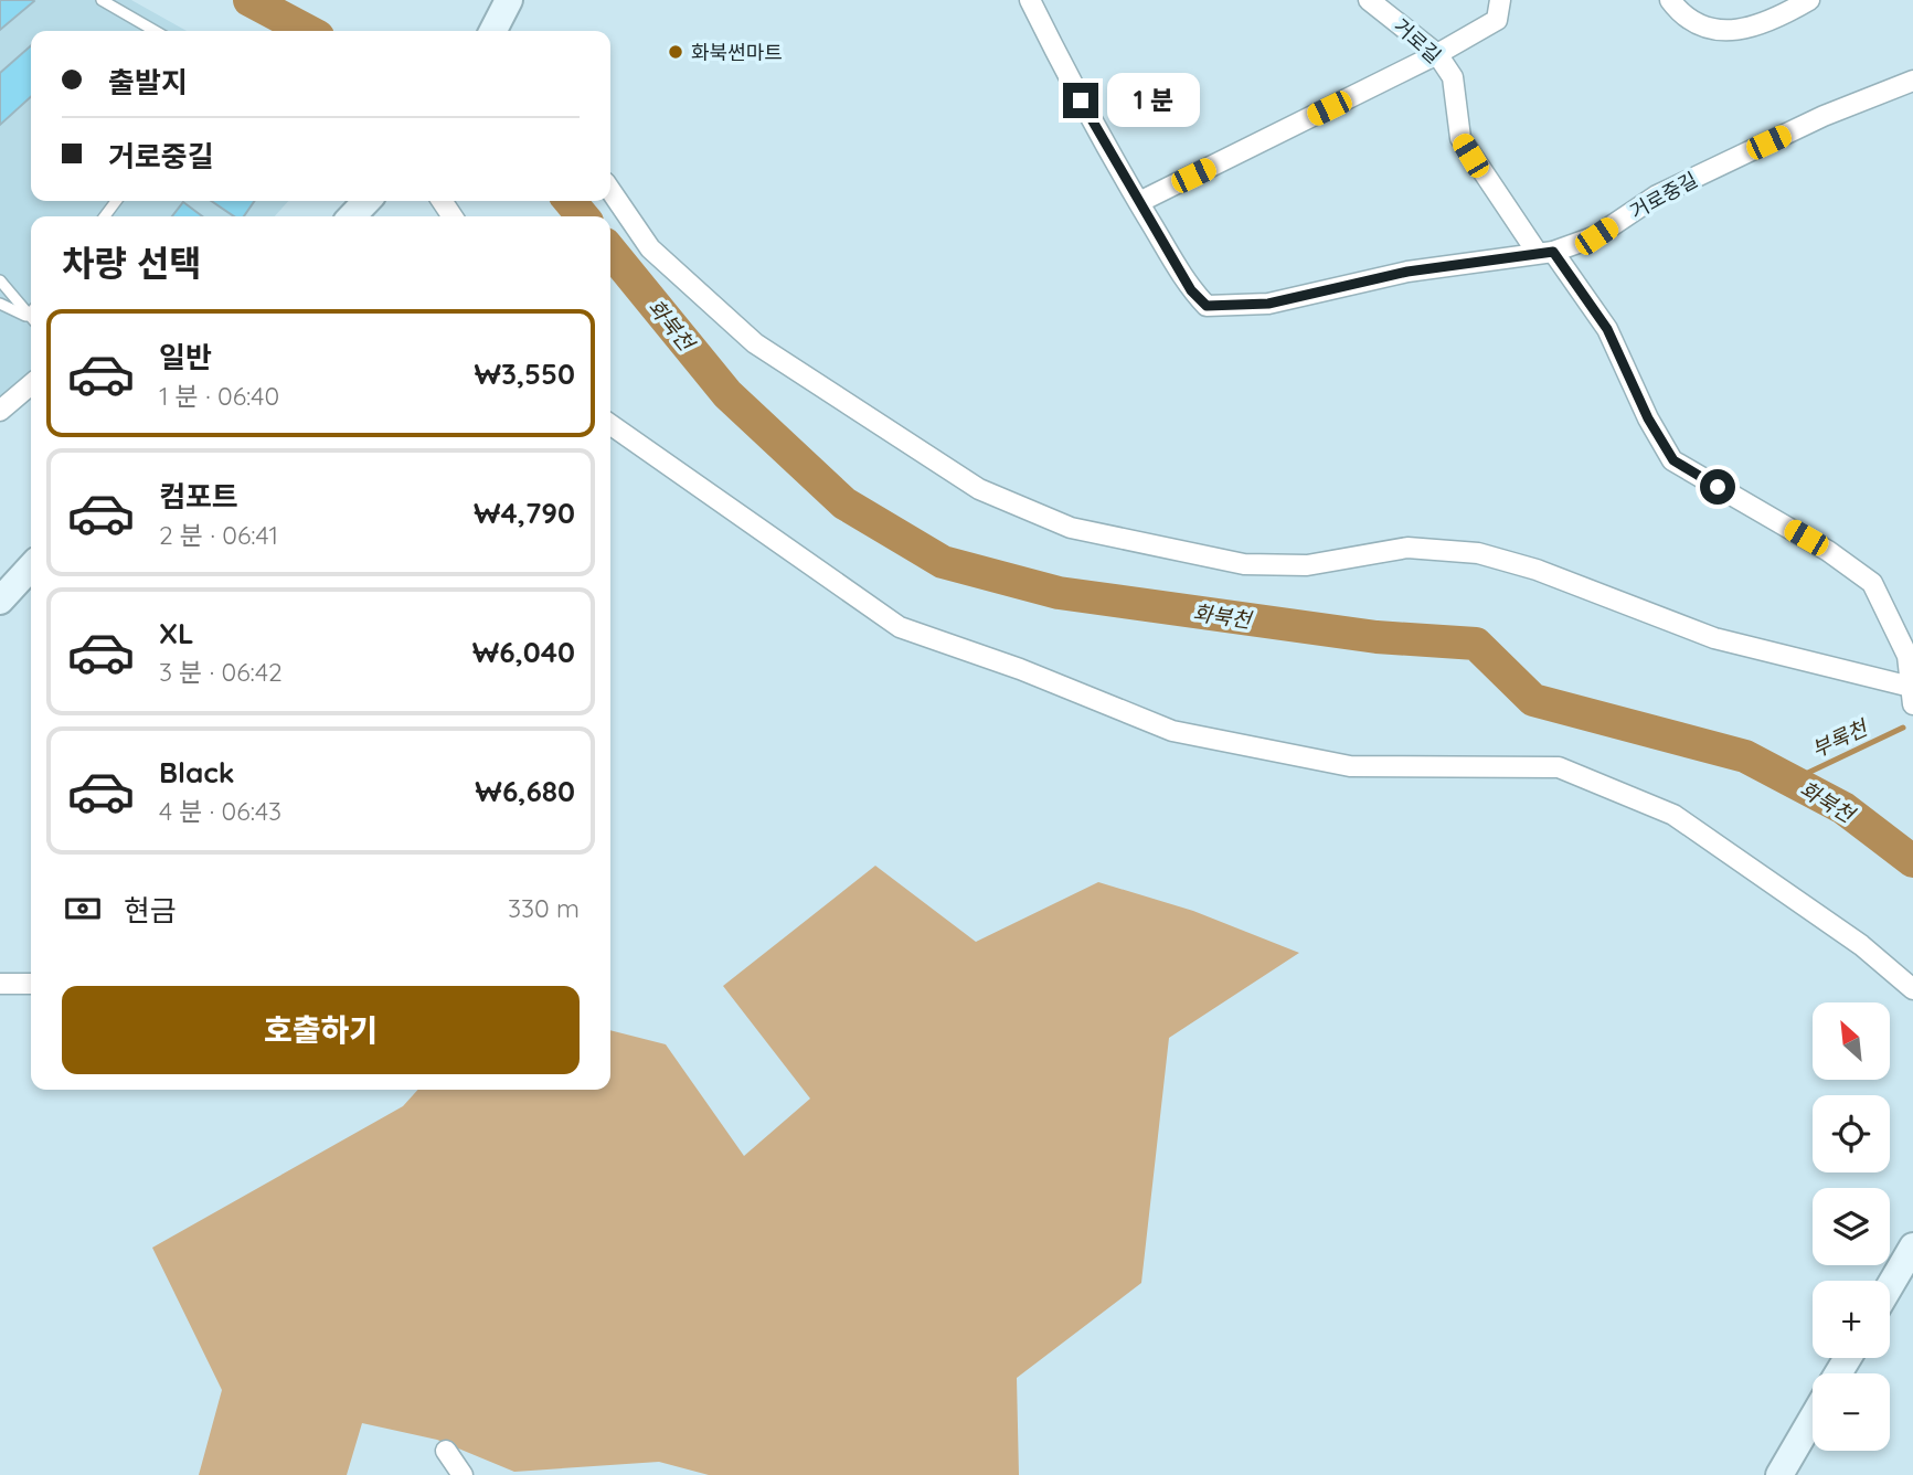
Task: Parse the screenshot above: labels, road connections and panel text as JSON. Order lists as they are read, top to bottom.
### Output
{
  "streets": {
    "street": ["거로길", "거로중길"]
  },
  "crossings": [
    ["거로길", "거로중길"]
  ],
  "water": ["화북천", "부록천"],
  "places": ["화북썬마트"],
  "north": "top left",
  "page": {
    "banner": ["출발지", "거로중길"],
    "bubble": "1 분",
    "heading": "차량 선택",
    "list": [
      {
        "name": "일반",
        "note": "1 분 · 06:40",
        "value": "₩3,550"
      },
      {
        "name": "컴포트",
        "note": "2 분 · 06:41",
        "value": "₩4,790"
      },
      {
        "name": "XL",
        "note": "3 분 · 06:42",
        "value": "₩6,040"
      },
      {
        "name": "Black",
        "note": "4 분 · 06:43",
        "value": "₩6,680"
      }
    ],
    "pay": ["현금", "330 m"],
    "buttons": "호출하기",
    "map_buttons": ["+", "−"]
  }
}
